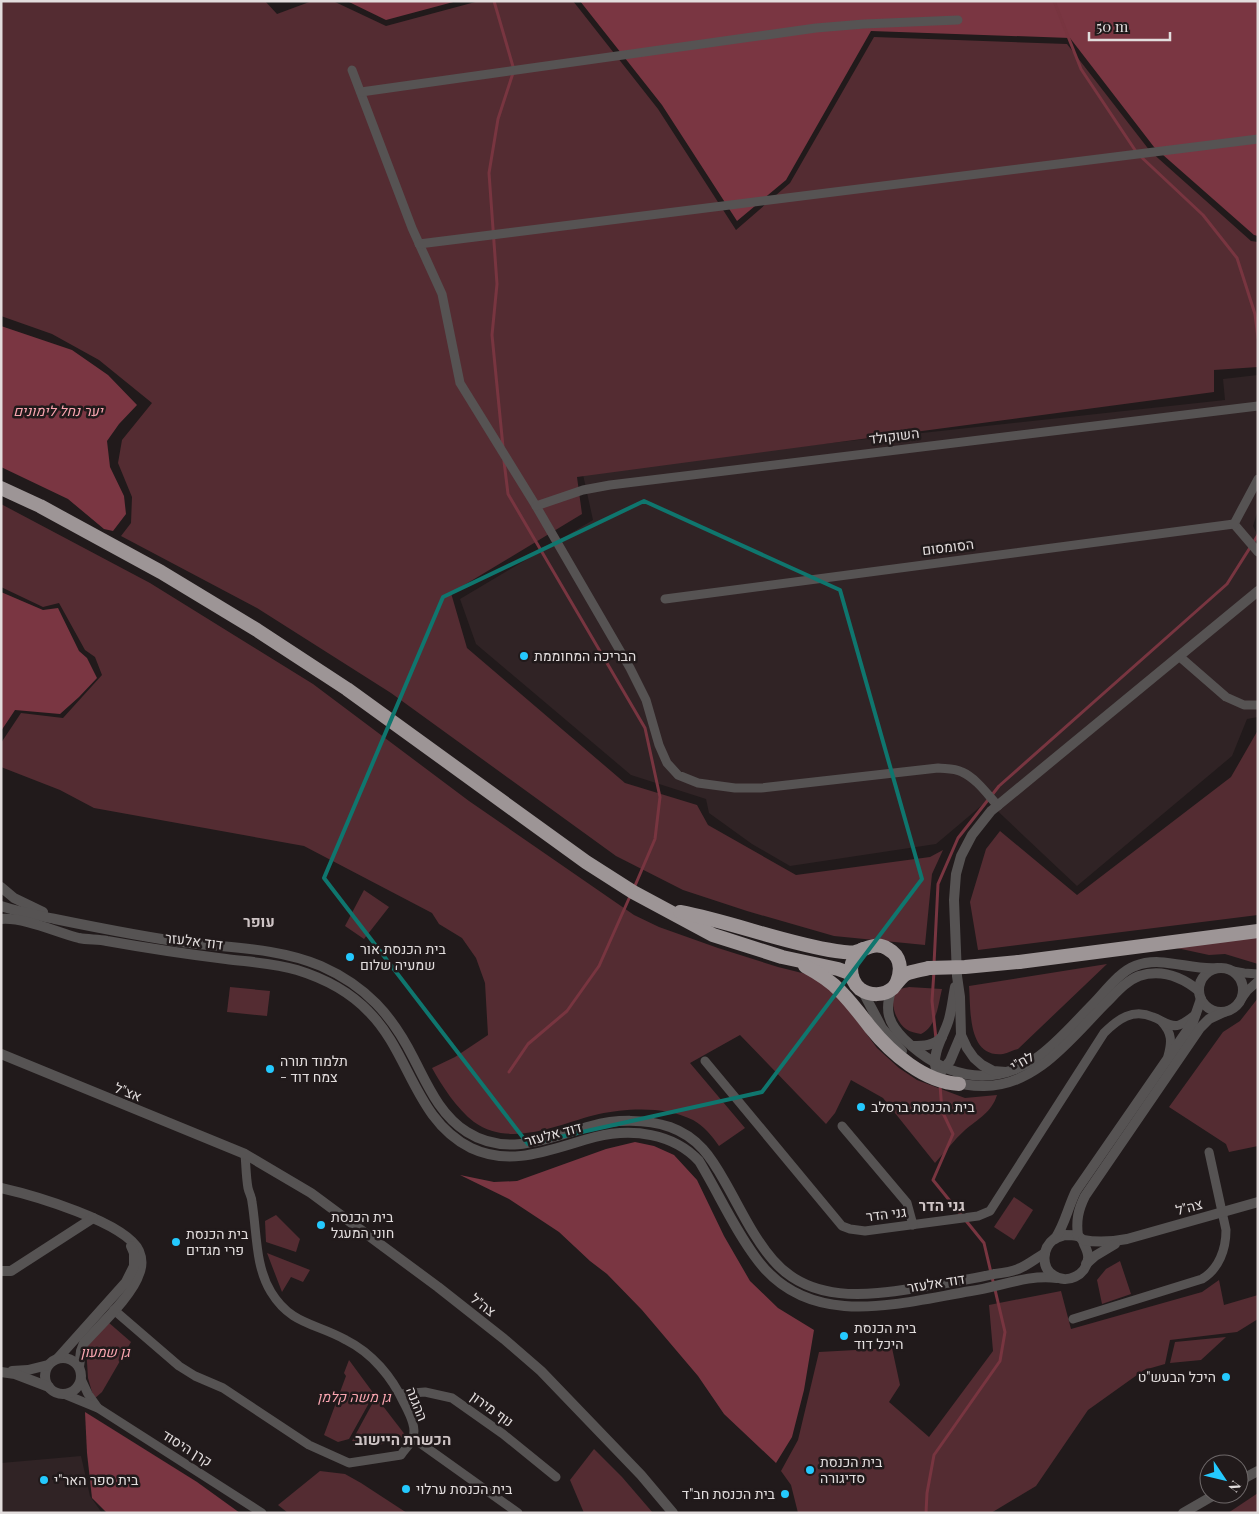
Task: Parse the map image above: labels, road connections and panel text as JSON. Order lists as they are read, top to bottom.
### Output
{
  "streets": {
    "street": [
      "השוקולד",
      "הסומסום",
      "דוד אלעזר",
      "לח\"י",
      "אצ\"ל",
      "צה\"ל",
      "גני הדר",
      "ההגנה",
      "נוף מירון",
      "קרן היסוד"
    ]
  },
  "crossings": [
    ["דוד אלעזר", "צה\"ל"],
    ["אצ\"ל", "צה\"ל"],
    ["אצ\"ל", "ההגנה"],
    ["צה\"ל", "ההגנה"],
    ["ההגנה", "נוף מירון"]
  ],
  "districts": ["עופר", "גני הדר", "הכשרת היישוב"],
  "parks": ["יער נחל לימונים", "גן שמעון", "גן משה קלמן"],
  "places": [
    "הבריכה המחוממת",
    "בית הכנסת אור שמעיה שלום",
    "תלמוד תורה - צמח דוד",
    "בית הכנסת ברסלב",
    "בית הכנסת חוני המעגל",
    "בית הכנסת פרי מגדים",
    "בית הכנסת היכל דוד",
    "היכל הבעש\"ט",
    "בית הכנסת סדיגורה",
    "בית ספר האר\"י",
    "בית הכנסת ערלוי",
    "בית הכנסת חב\"ד"
  ],
  "scale_bar": "50 m",
  "north": "bottom right"
}
